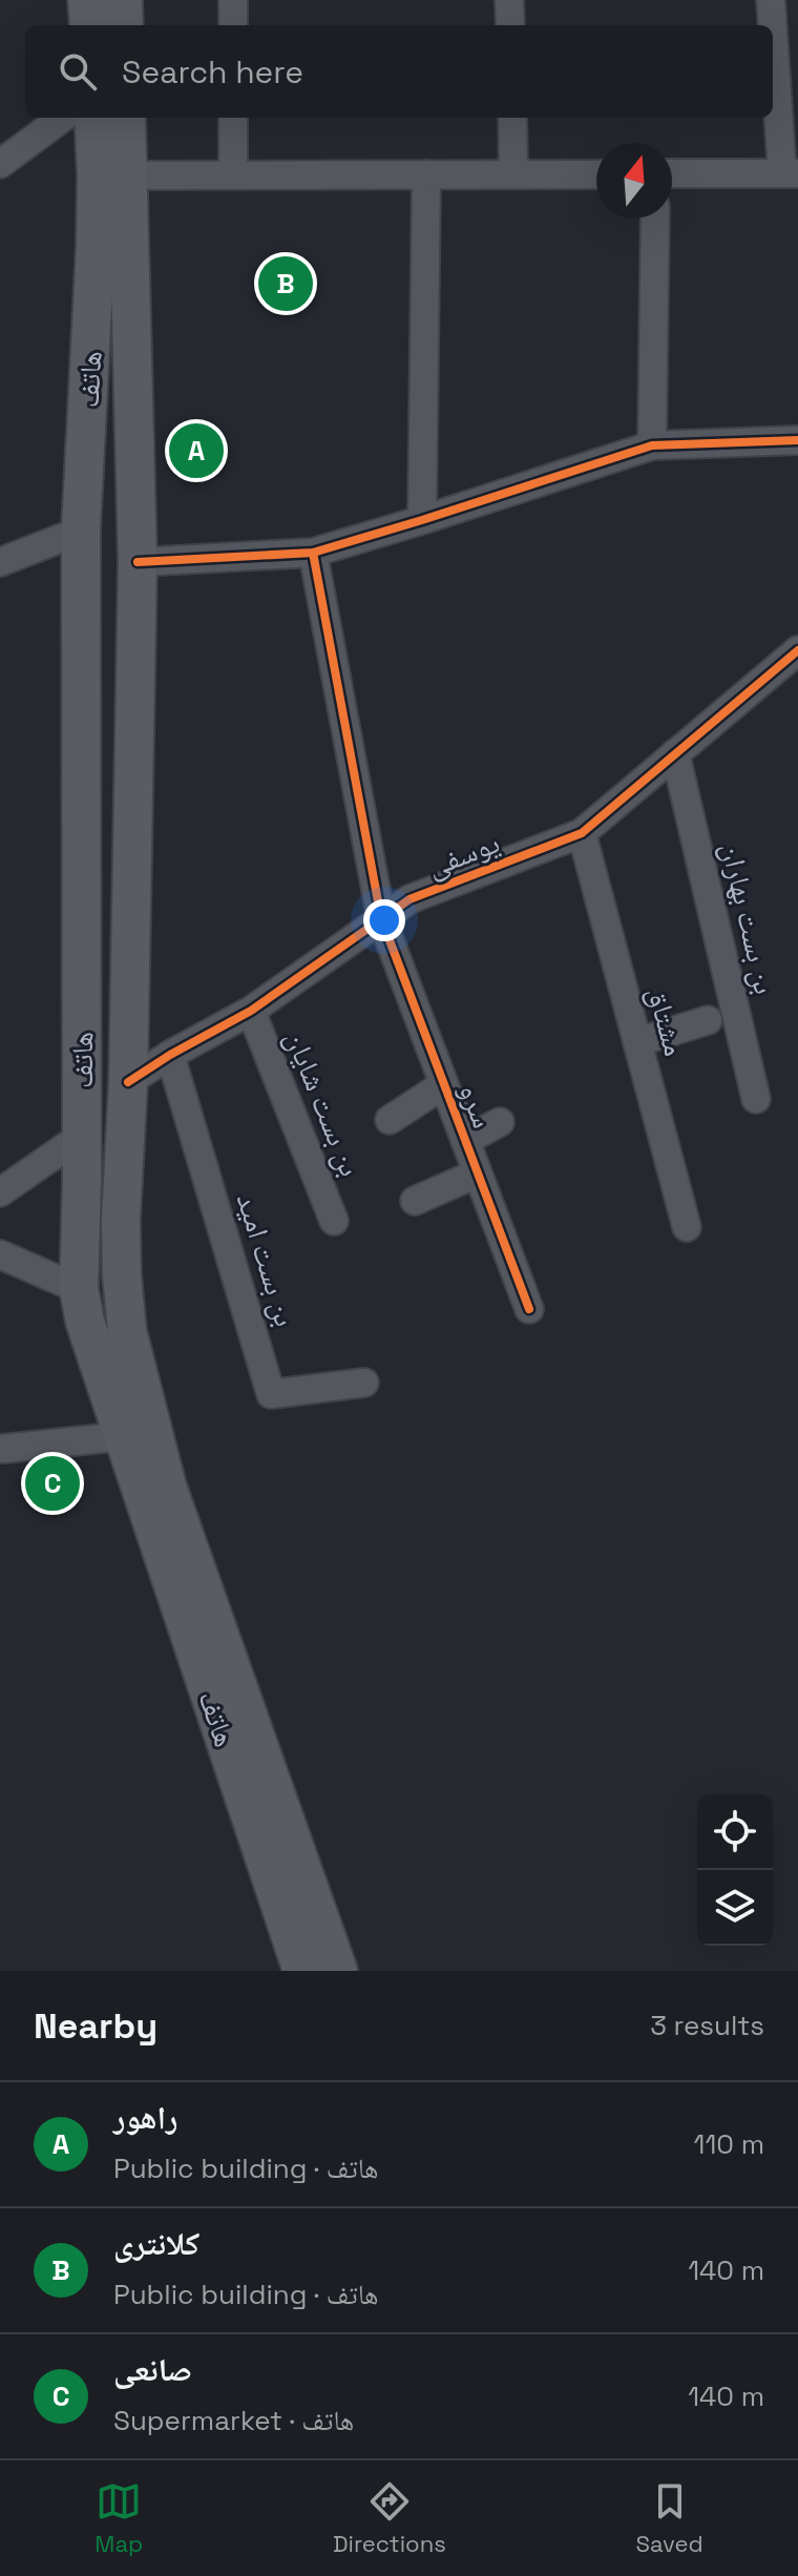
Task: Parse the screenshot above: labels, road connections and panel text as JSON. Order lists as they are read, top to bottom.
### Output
{
  "streets": {
    "main road": ["هاتف"],
    "street": [
      "یوسفی",
      "بن بست بهاران",
      "مشتاق",
      "بن بست شایان",
      "سرو",
      "بن بست امید"
    ]
  },
  "crossings": [
    ["هاتف", "یوسفی"],
    ["یوسفی", "بن بست بهاران"],
    ["یوسفی", "مشتاق"],
    ["یوسفی", "بن بست شایان"],
    ["یوسفی", "سرو"],
    ["یوسفی", "بن بست امید"]
  ],
  "north": "top",
  "page": {
    "search": "Search here",
    "pins": ["B", "A", "C"],
    "heading": ["Nearby", "3 results"],
    "list": [
      {
        "mark": "A",
        "name": "راهور",
        "note": "Public building · هاتف",
        "value": "110 m"
      },
      {
        "mark": "B",
        "name": "کلانتری",
        "note": "Public building · هاتف",
        "value": "140 m"
      },
      {
        "mark": "C",
        "name": "صانعی",
        "note": "Supermarket · هاتف",
        "value": "140 m"
      }
    ],
    "nav": ["Map", "Directions", "Saved"]
  }
}
